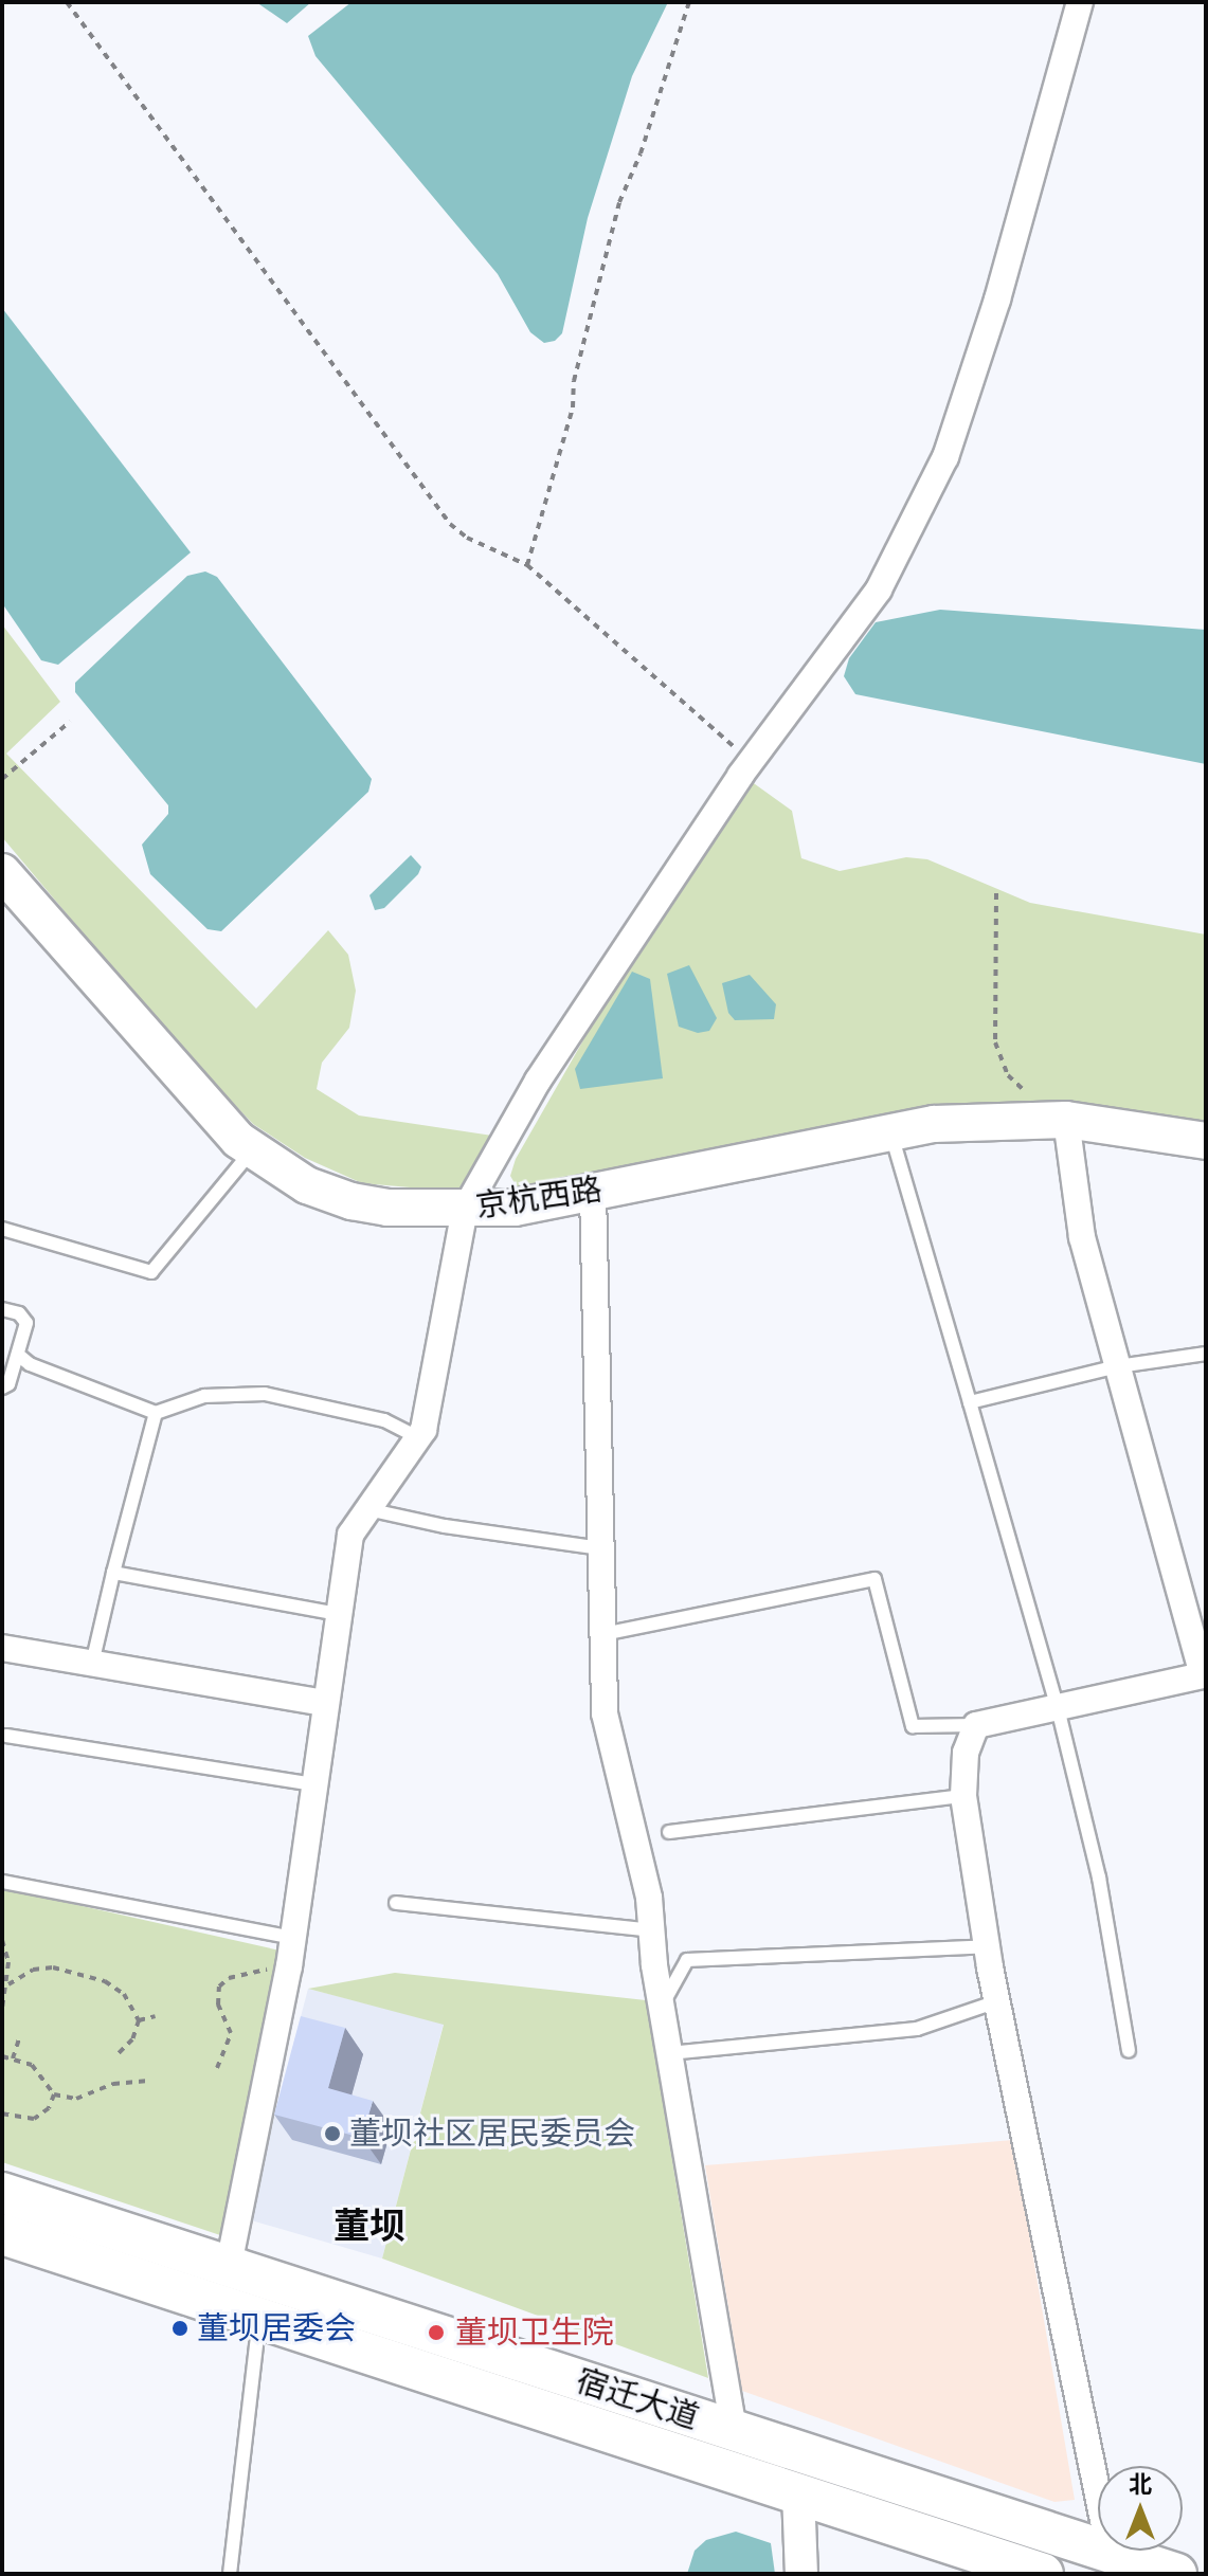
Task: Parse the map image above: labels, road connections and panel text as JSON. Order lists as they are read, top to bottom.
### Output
{
  "streets": {
    "main road": ["京杭西路", "宿迁大道"]
  },
  "districts": ["董坝"],
  "places": ["董坝社区居民委员会", "董坝居委会", "董坝卫生院"],
  "north": "top"
}
